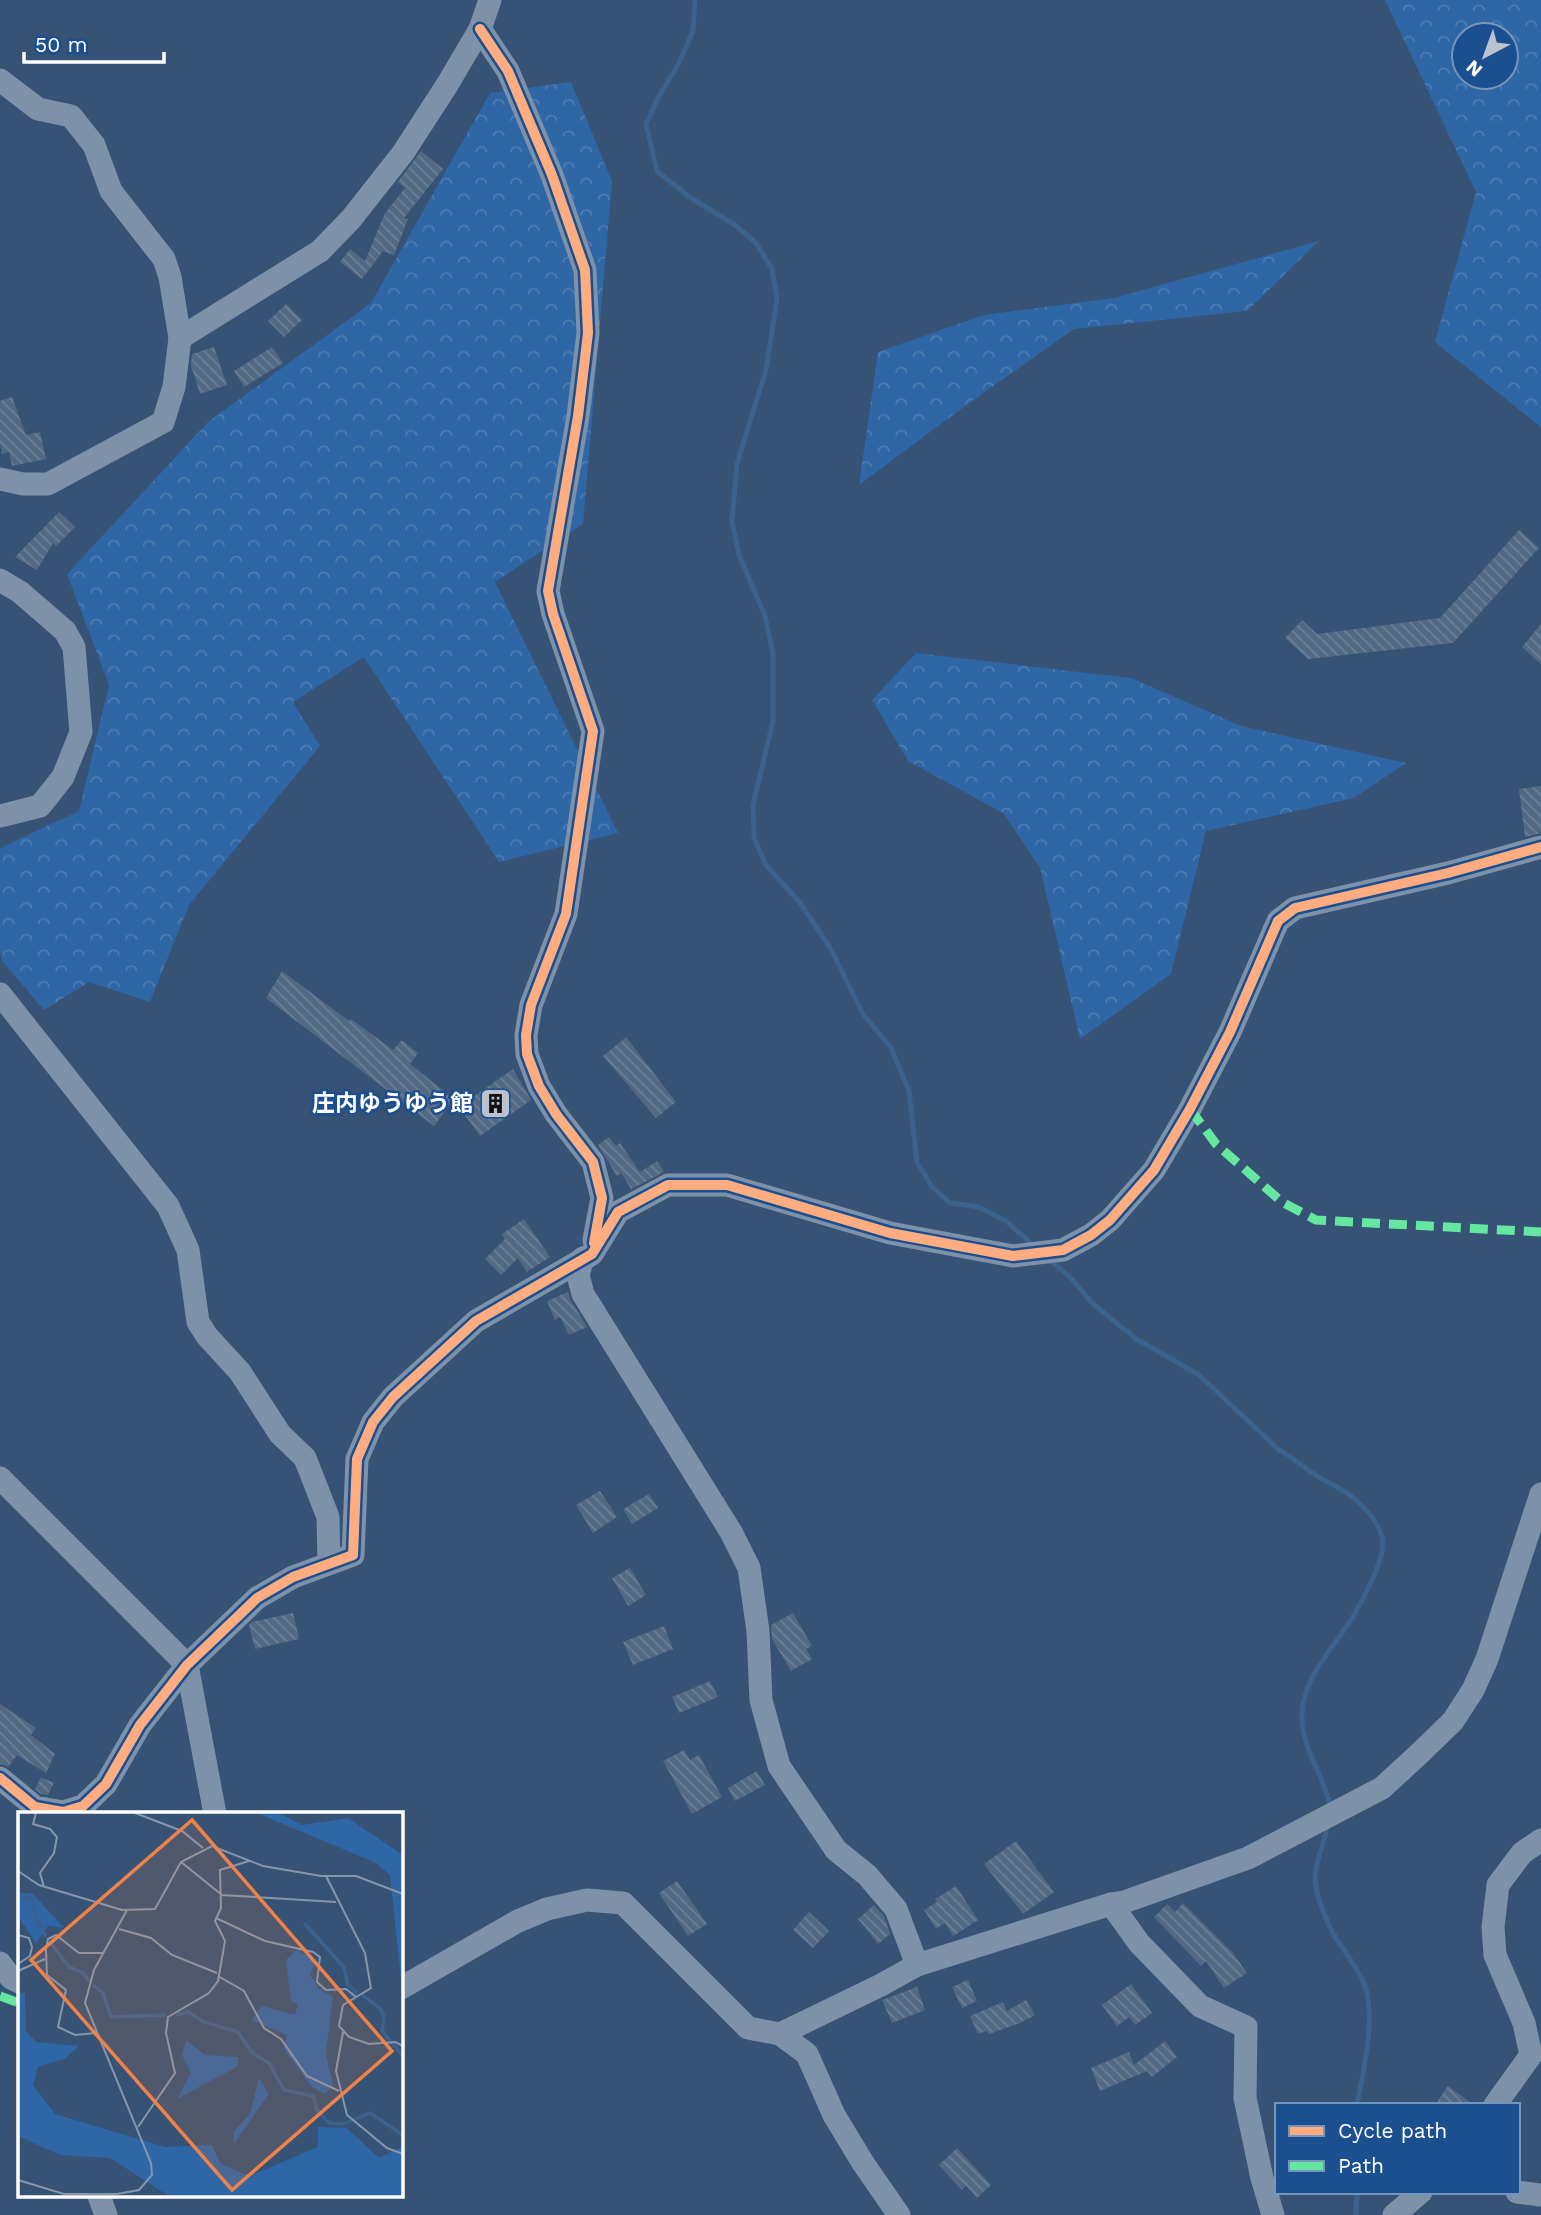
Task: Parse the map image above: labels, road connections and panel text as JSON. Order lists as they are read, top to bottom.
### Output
{
  "places": {
    "building": ["庄内ゆうゆう館"]
  },
  "legend": ["Cycle path", "Path"],
  "scale_bar": "50 m",
  "north": "bottom left"
}
